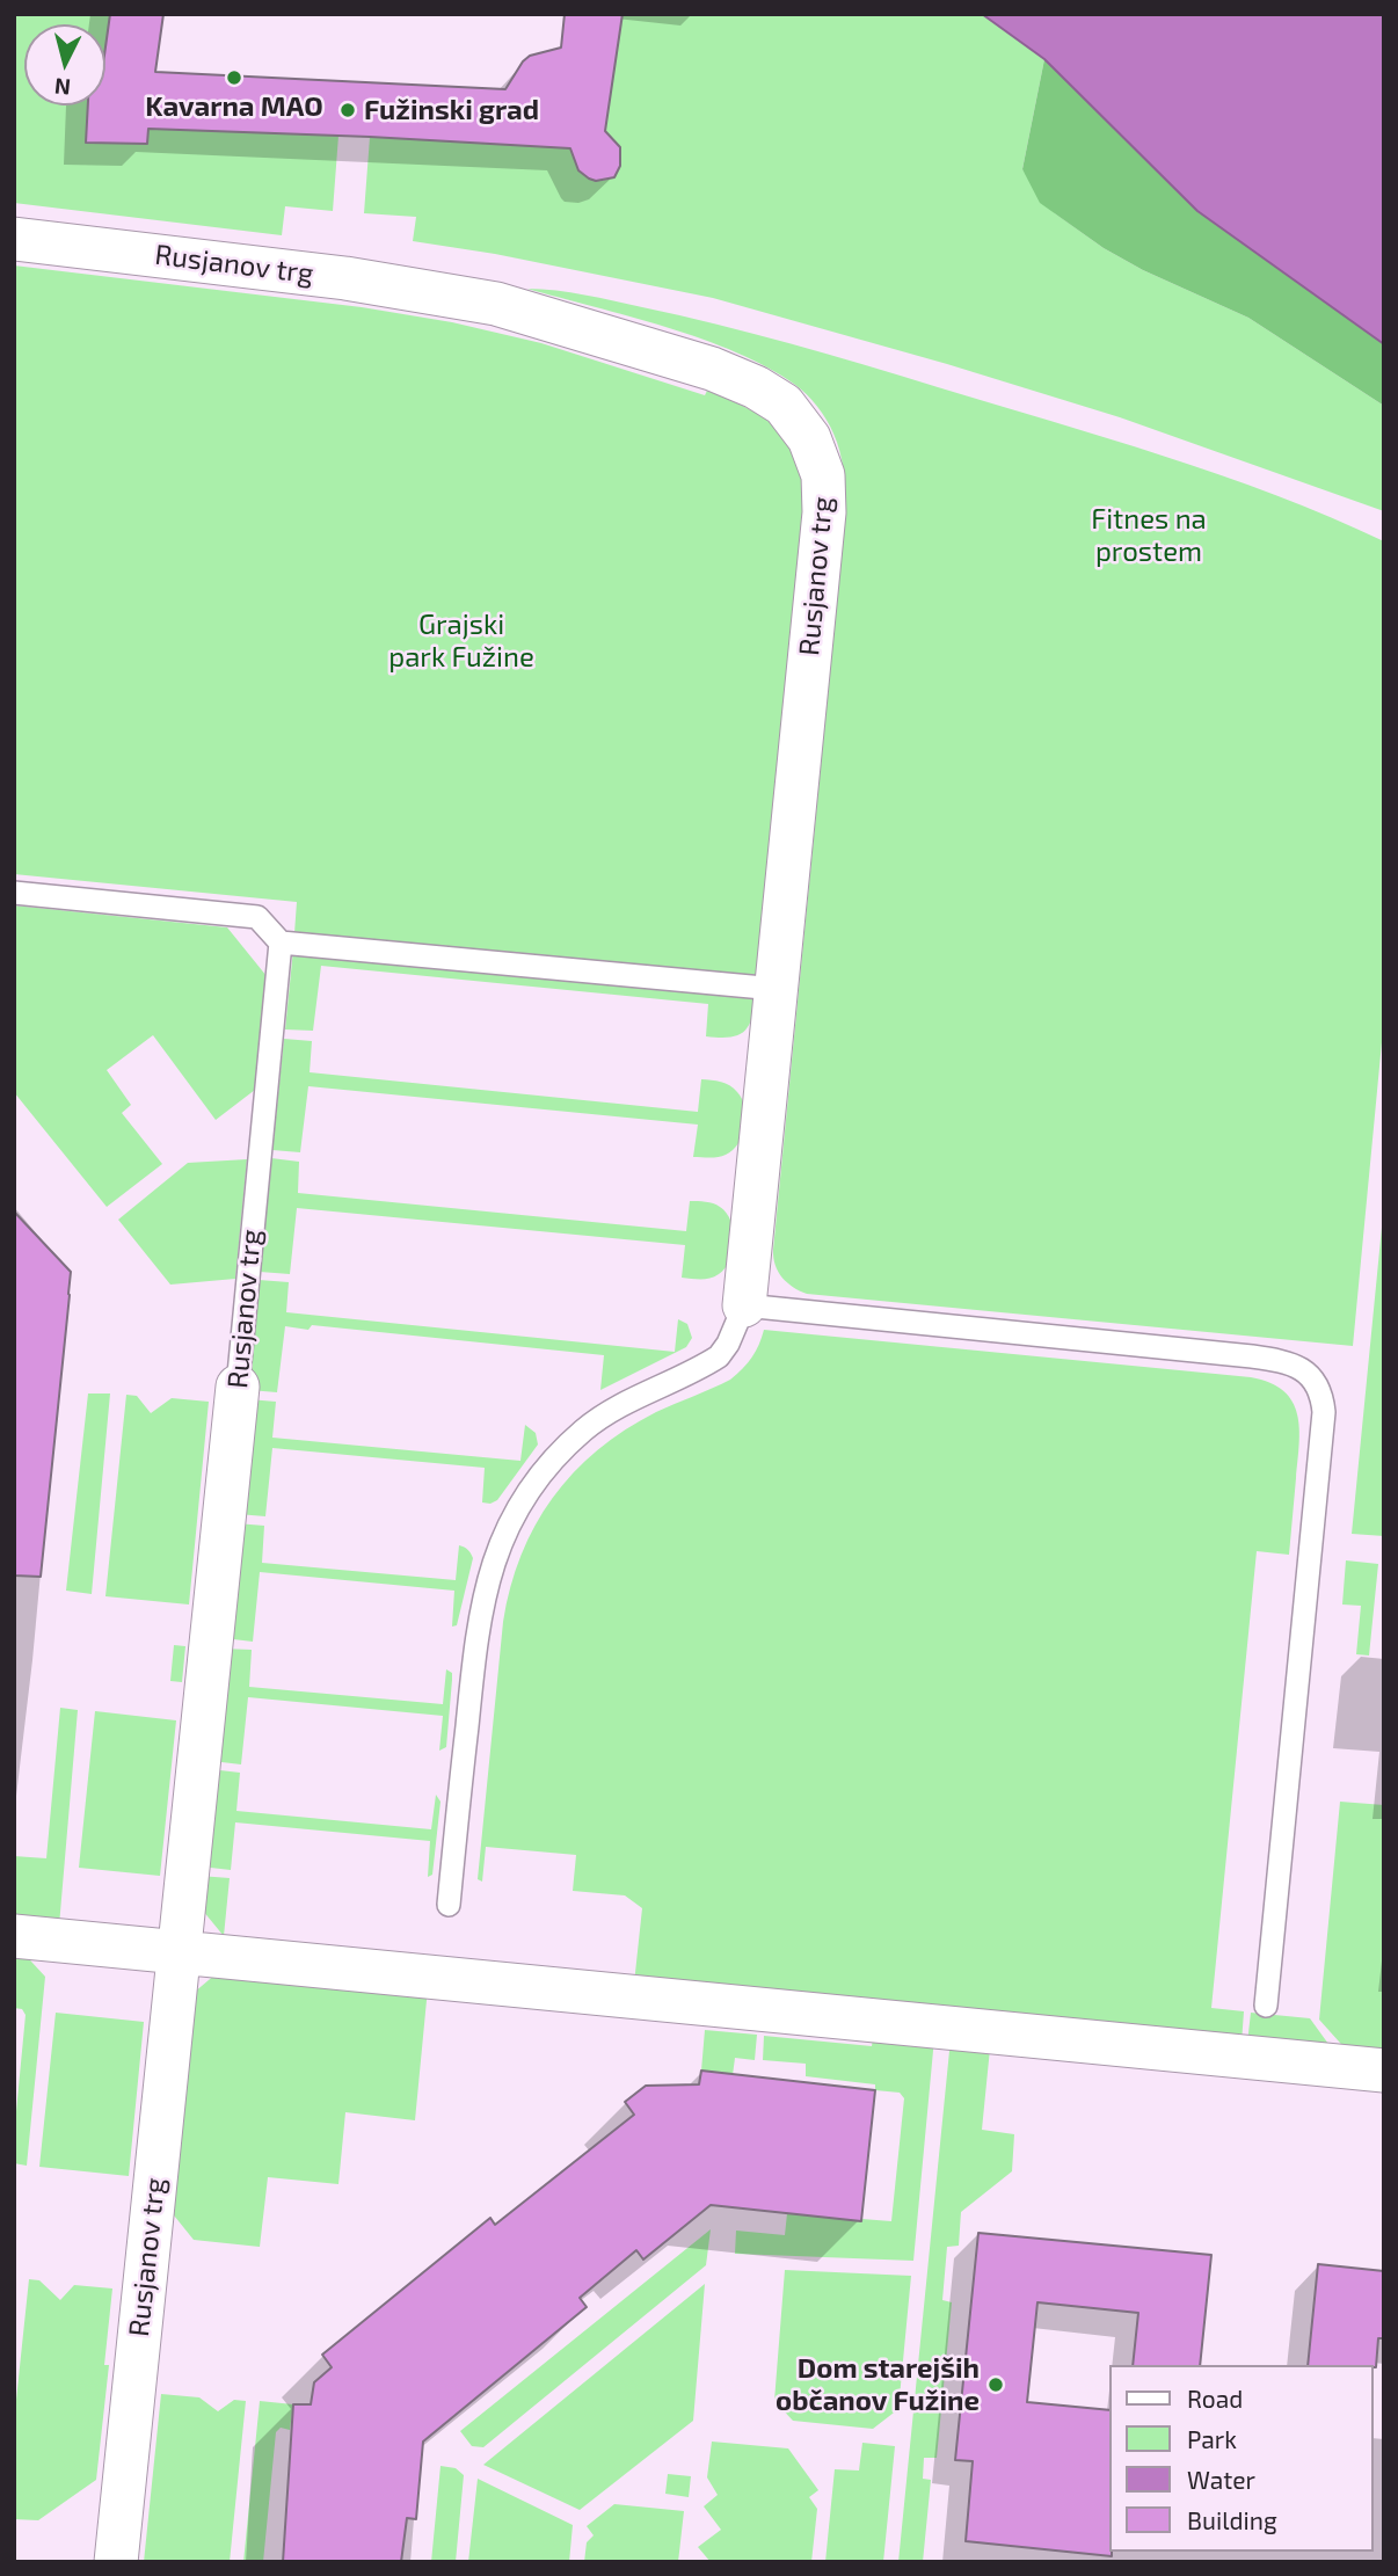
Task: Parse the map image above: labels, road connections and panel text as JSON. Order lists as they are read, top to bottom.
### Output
{
  "streets": {
    "street": ["Rusjanov trg"]
  },
  "parks": ["Fitnes na prostem", "Grajski park Fužine"],
  "places": ["Kavarna MAO", "Fužinski grad", "Dom starejših občanov Fužine"],
  "legend": [
    "Road",
    "Park",
    "Water",
    "Building"
  ],
  "north": "bottom"
}
